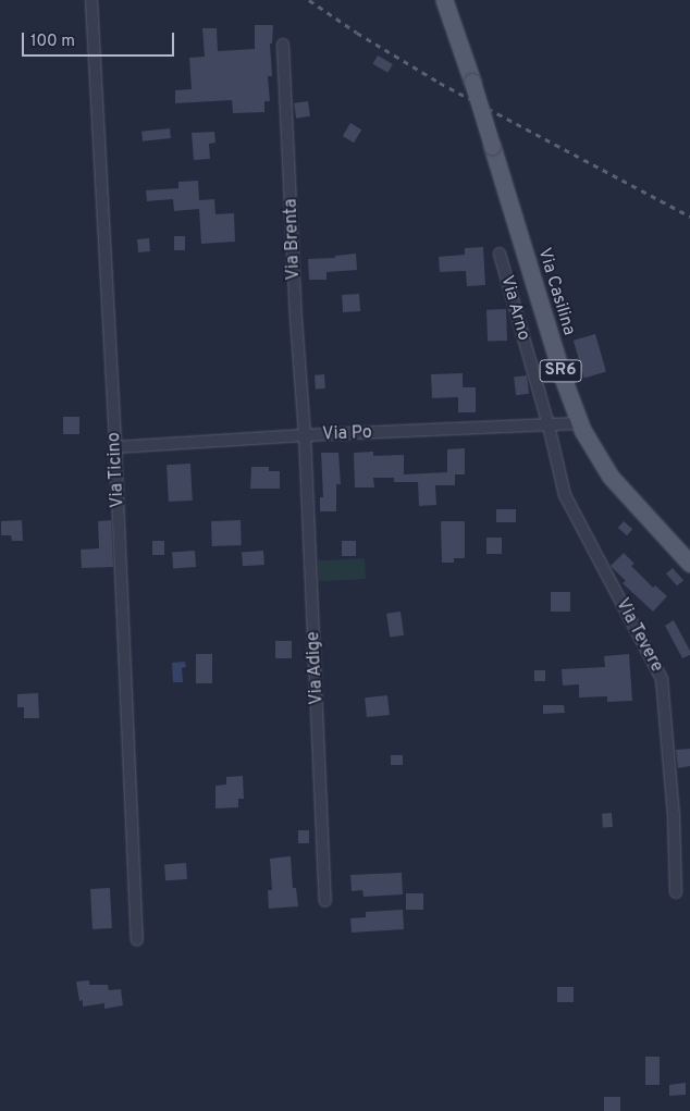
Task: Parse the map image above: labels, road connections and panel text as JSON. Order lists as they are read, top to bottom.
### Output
{
  "streets": {
    "main road": ["Via Casilina", "SR6"],
    "street": [
      "Via Brenta",
      "Via Arno",
      "Via Po",
      "Via Ticino",
      "Via Tevere",
      "Via Adige"
    ]
  },
  "crossings": [
    ["Via Brenta", "Via Po"],
    ["Via Brenta", "Via Adige"],
    ["Via Casilina", "Via Po"],
    ["Via Arno", "Via Po"],
    ["Via Arno", "Via Tevere"],
    ["Via Po", "Via Ticino"],
    ["Via Po", "Via Tevere"],
    ["Via Po", "Via Adige"]
  ],
  "scale_bar": "100 m"
}
